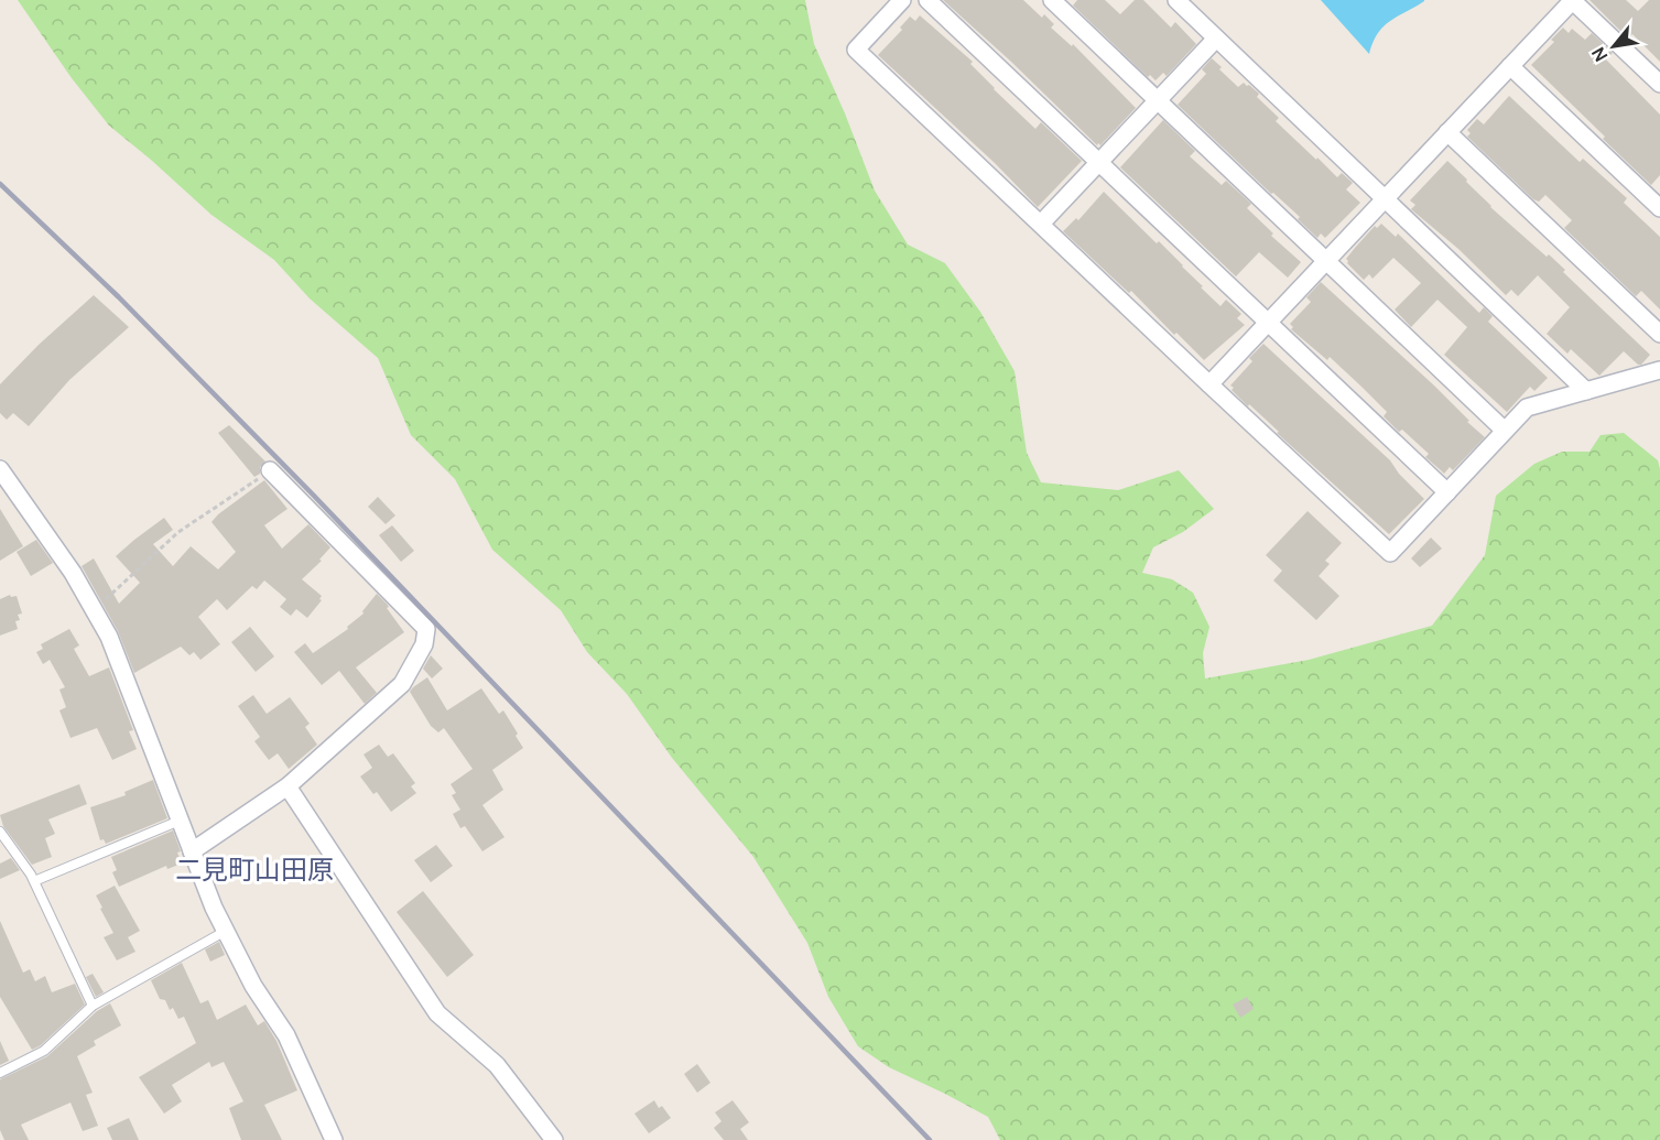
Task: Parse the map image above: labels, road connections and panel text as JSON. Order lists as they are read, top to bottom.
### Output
{
  "districts": ["二見町山田原"],
  "north": "bottom left"
}
